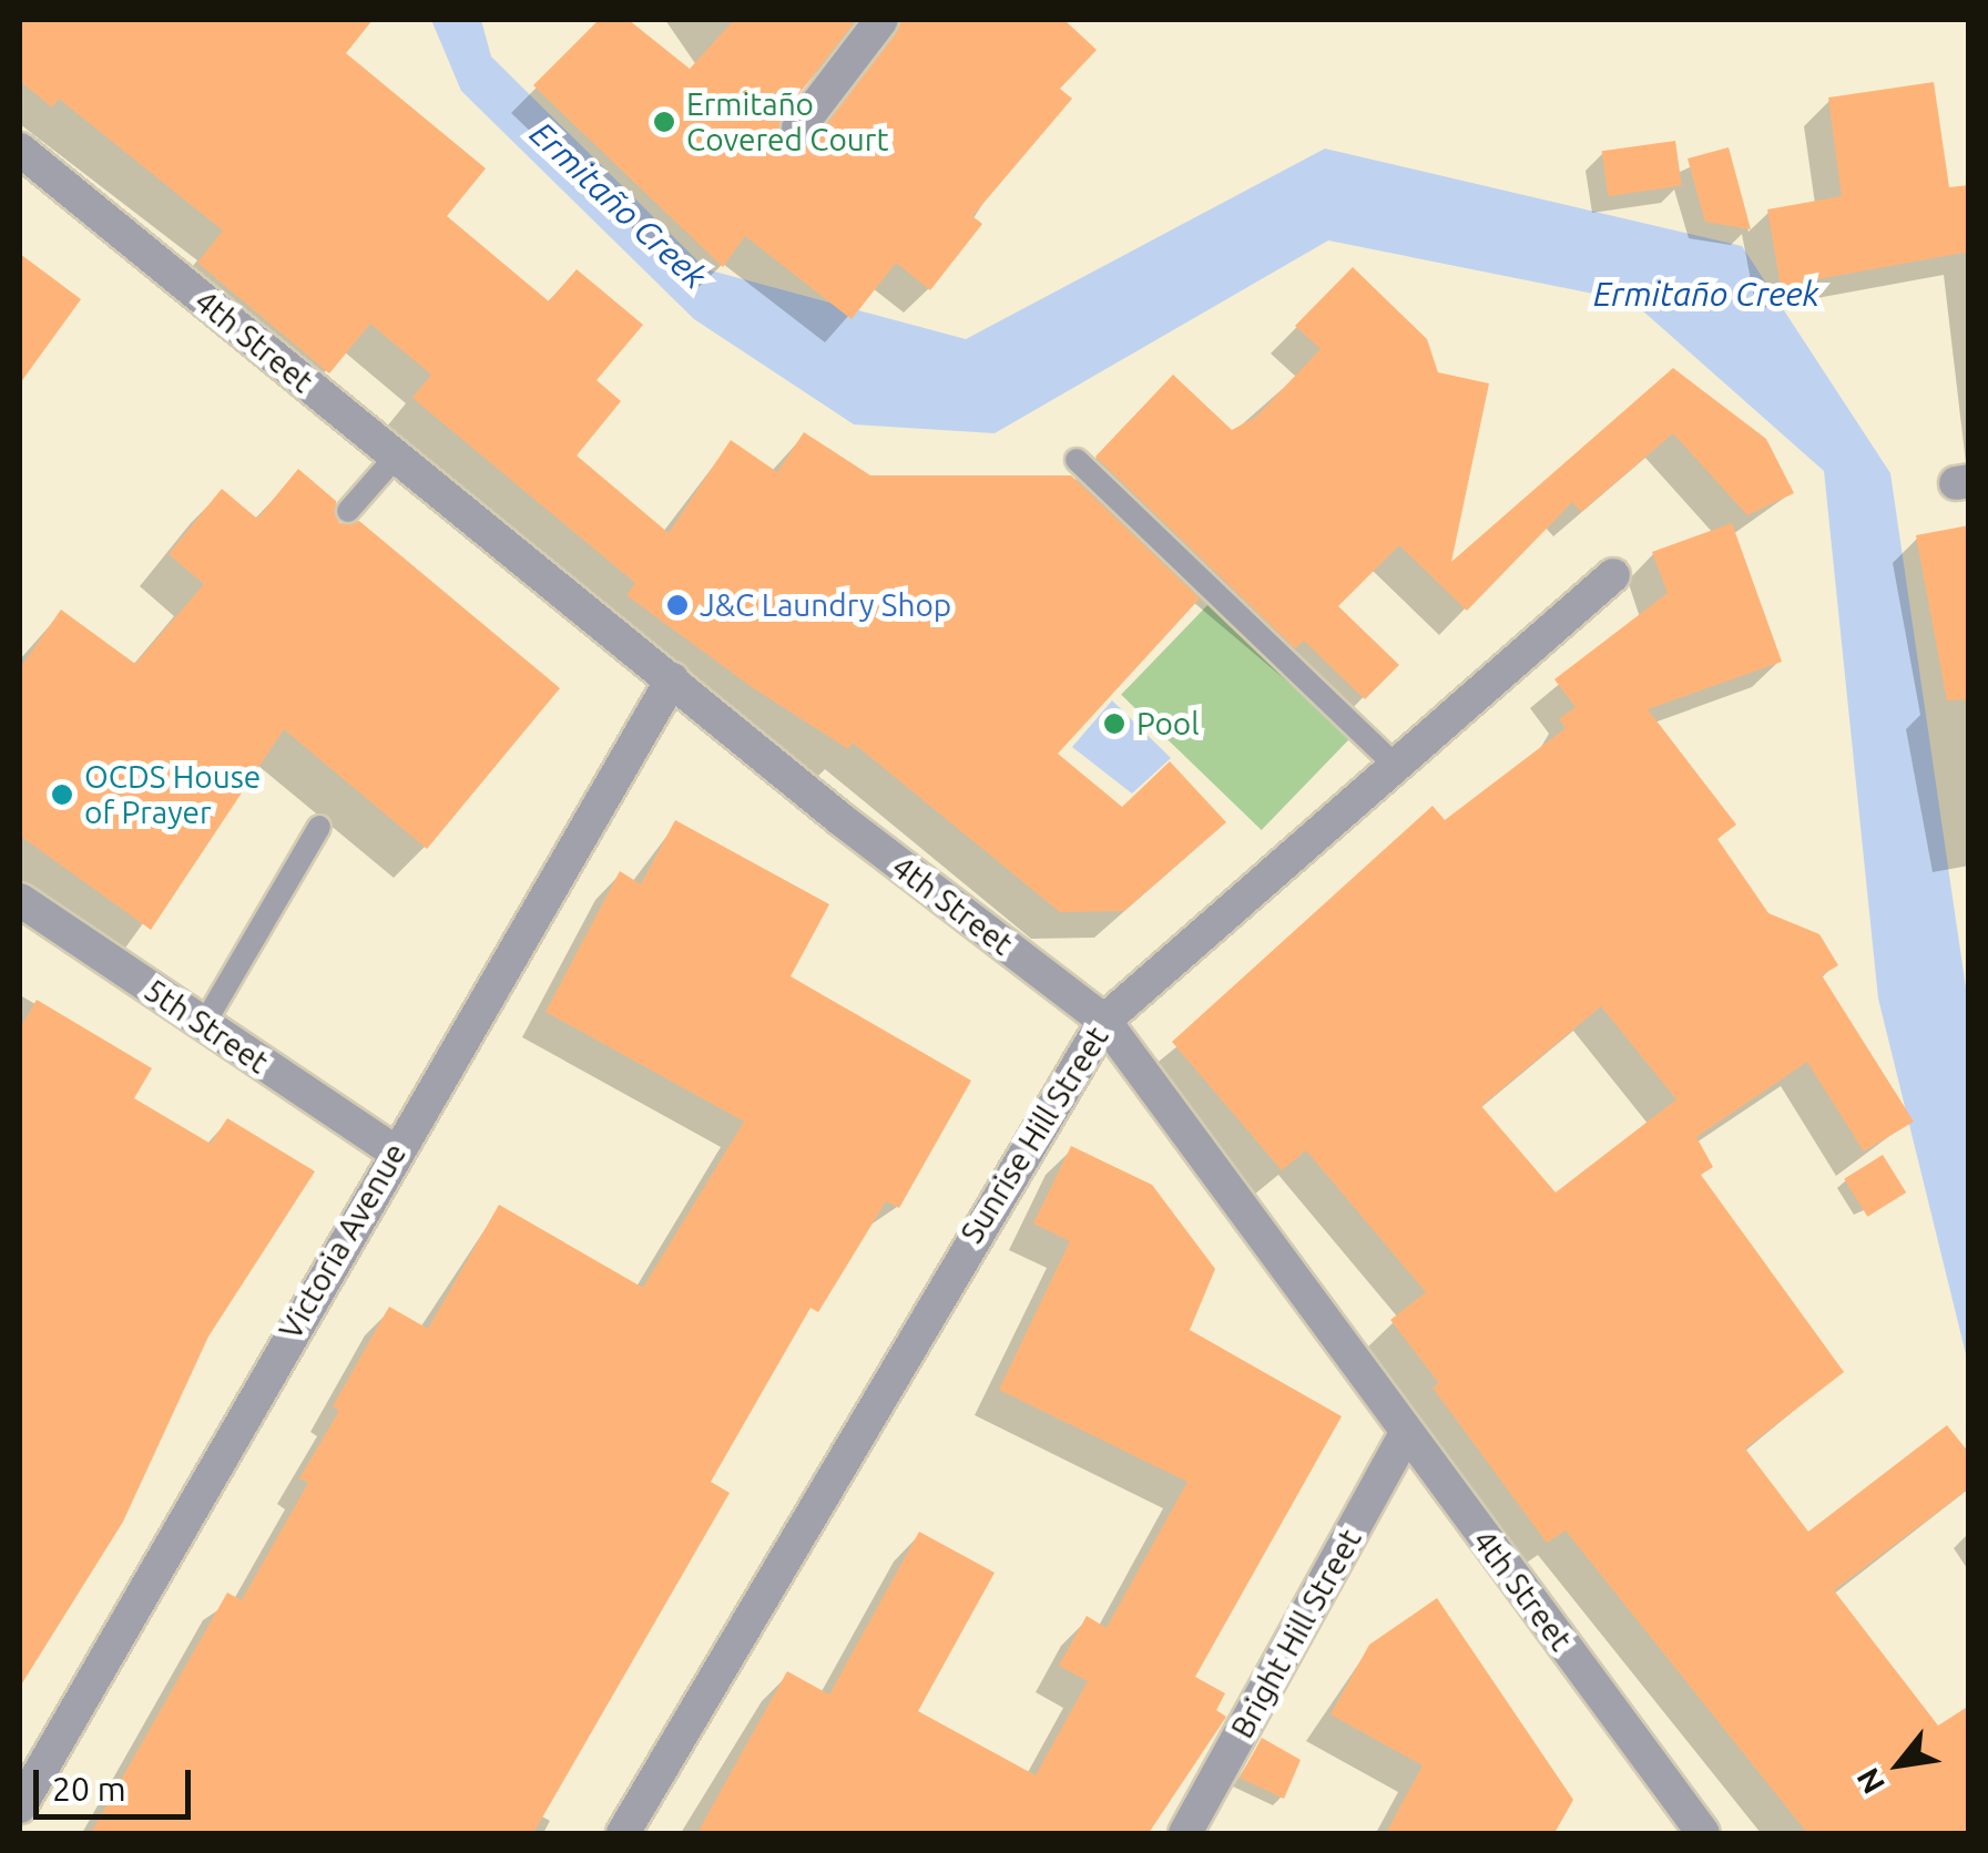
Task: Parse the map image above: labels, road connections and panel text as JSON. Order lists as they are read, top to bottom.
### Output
{
  "streets": {
    "street": [
      "4th Street",
      "5th Street",
      "Sunrise Hill Street",
      "Victoria Avenue",
      "Bright Hill Street"
    ]
  },
  "crossings": [
    ["4th Street", "Sunrise Hill Street"],
    ["4th Street", "Victoria Avenue"],
    ["4th Street", "Bright Hill Street"],
    ["5th Street", "Victoria Avenue"]
  ],
  "water": ["Ermitaño Creek"],
  "places": [
    "Ermitaño Covered Court",
    "J&C Laundry Shop",
    "Pool",
    "OCDS House of Prayer"
  ],
  "scale_bar": "20 m",
  "north": "bottom left"
}
